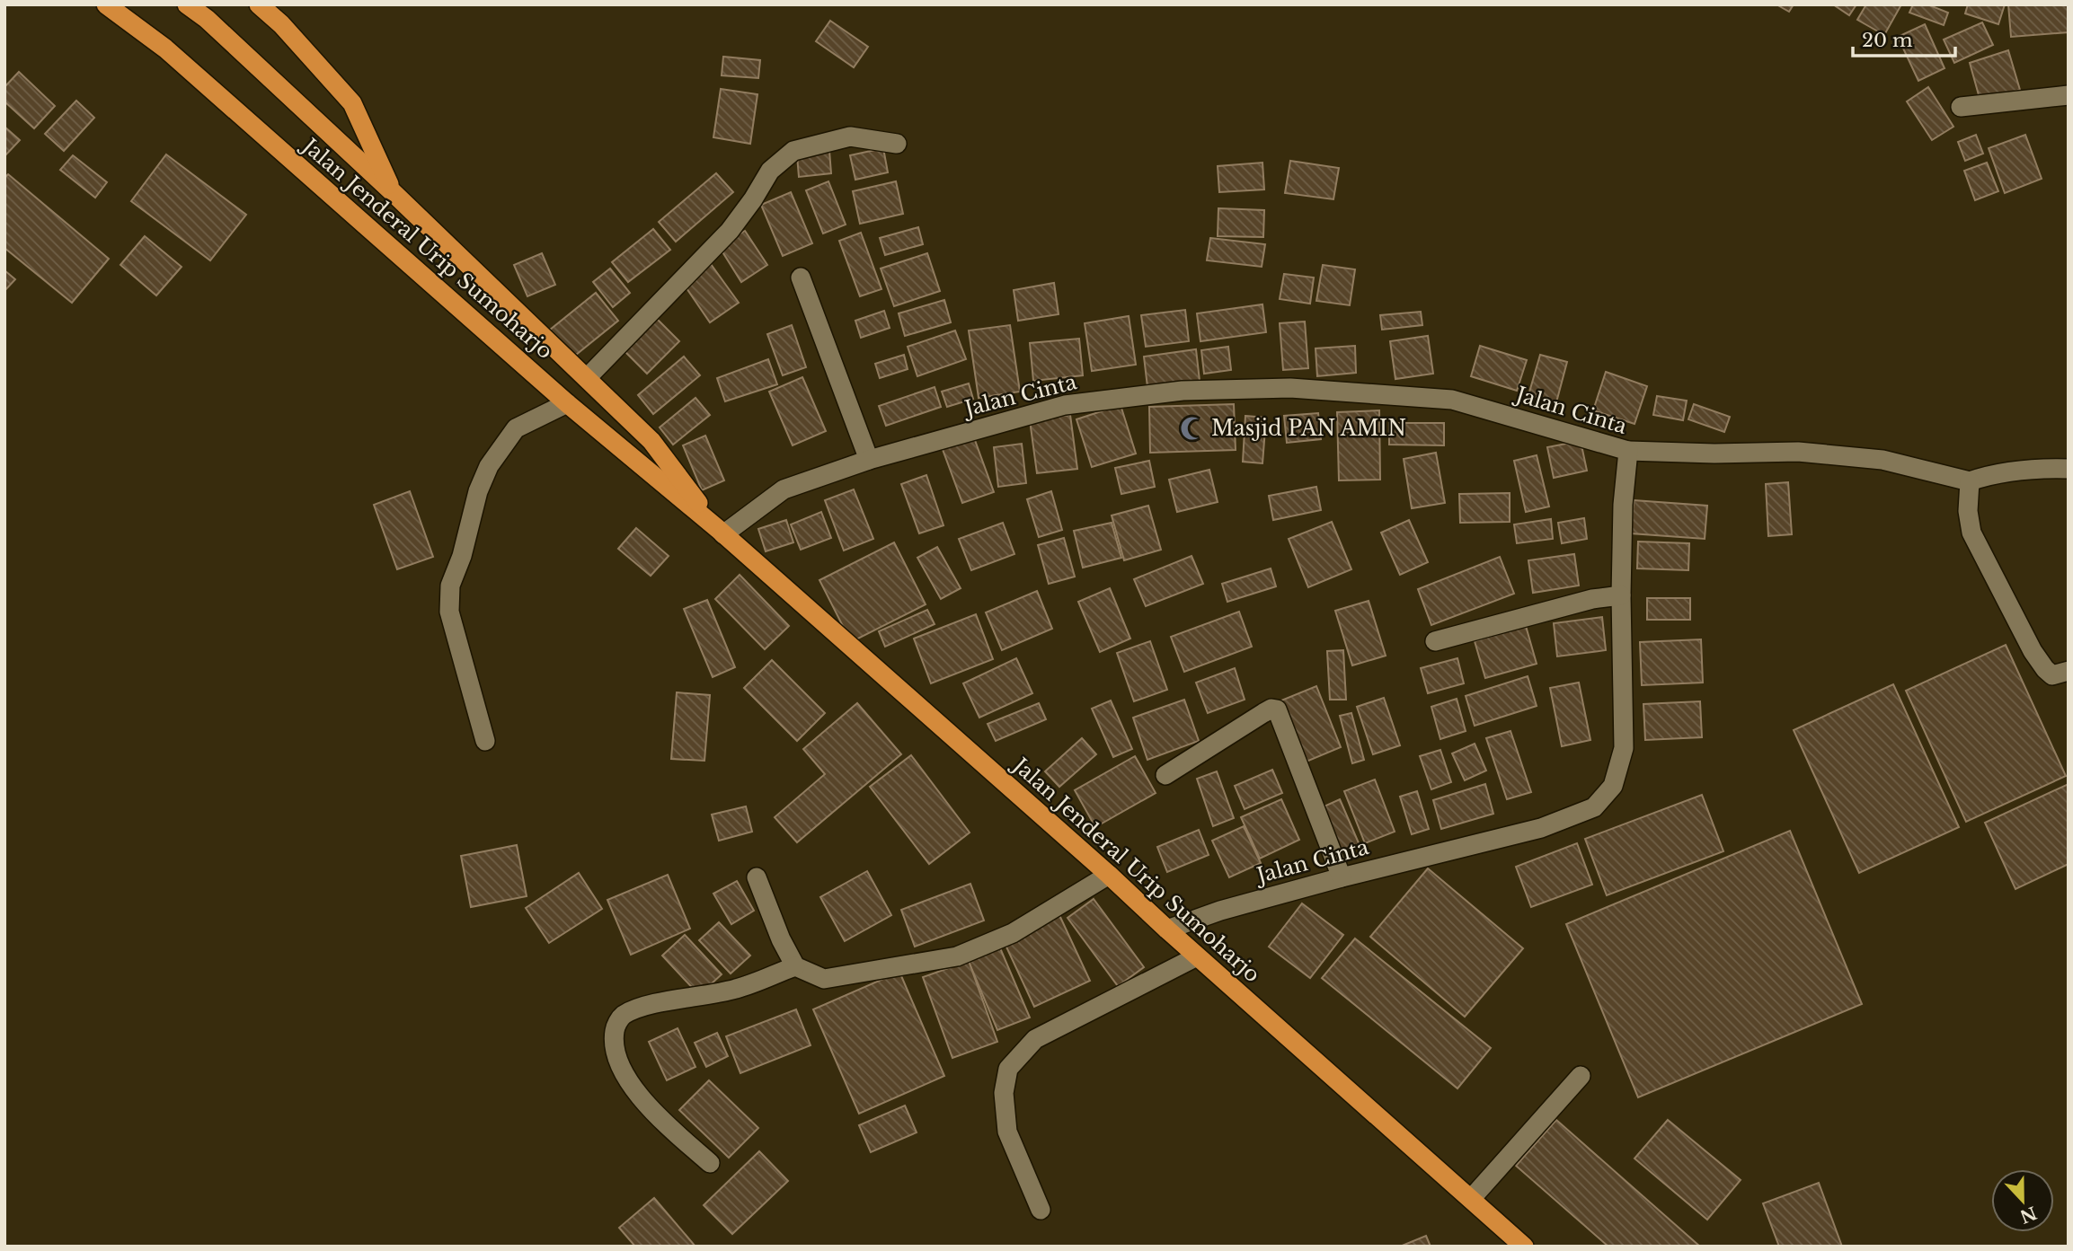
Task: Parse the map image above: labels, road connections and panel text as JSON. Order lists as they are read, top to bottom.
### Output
{
  "streets": {
    "highway": ["Jalan Jenderal Urip Sumoharjo"],
    "street": ["Jalan Cinta"]
  },
  "crossings": [
    ["Jalan Jenderal Urip Sumoharjo", "Jalan Cinta"]
  ],
  "places": {
    "mosque": ["Masjid PAN AMIN"]
  },
  "scale_bar": "20 m",
  "north": "bottom"
}
